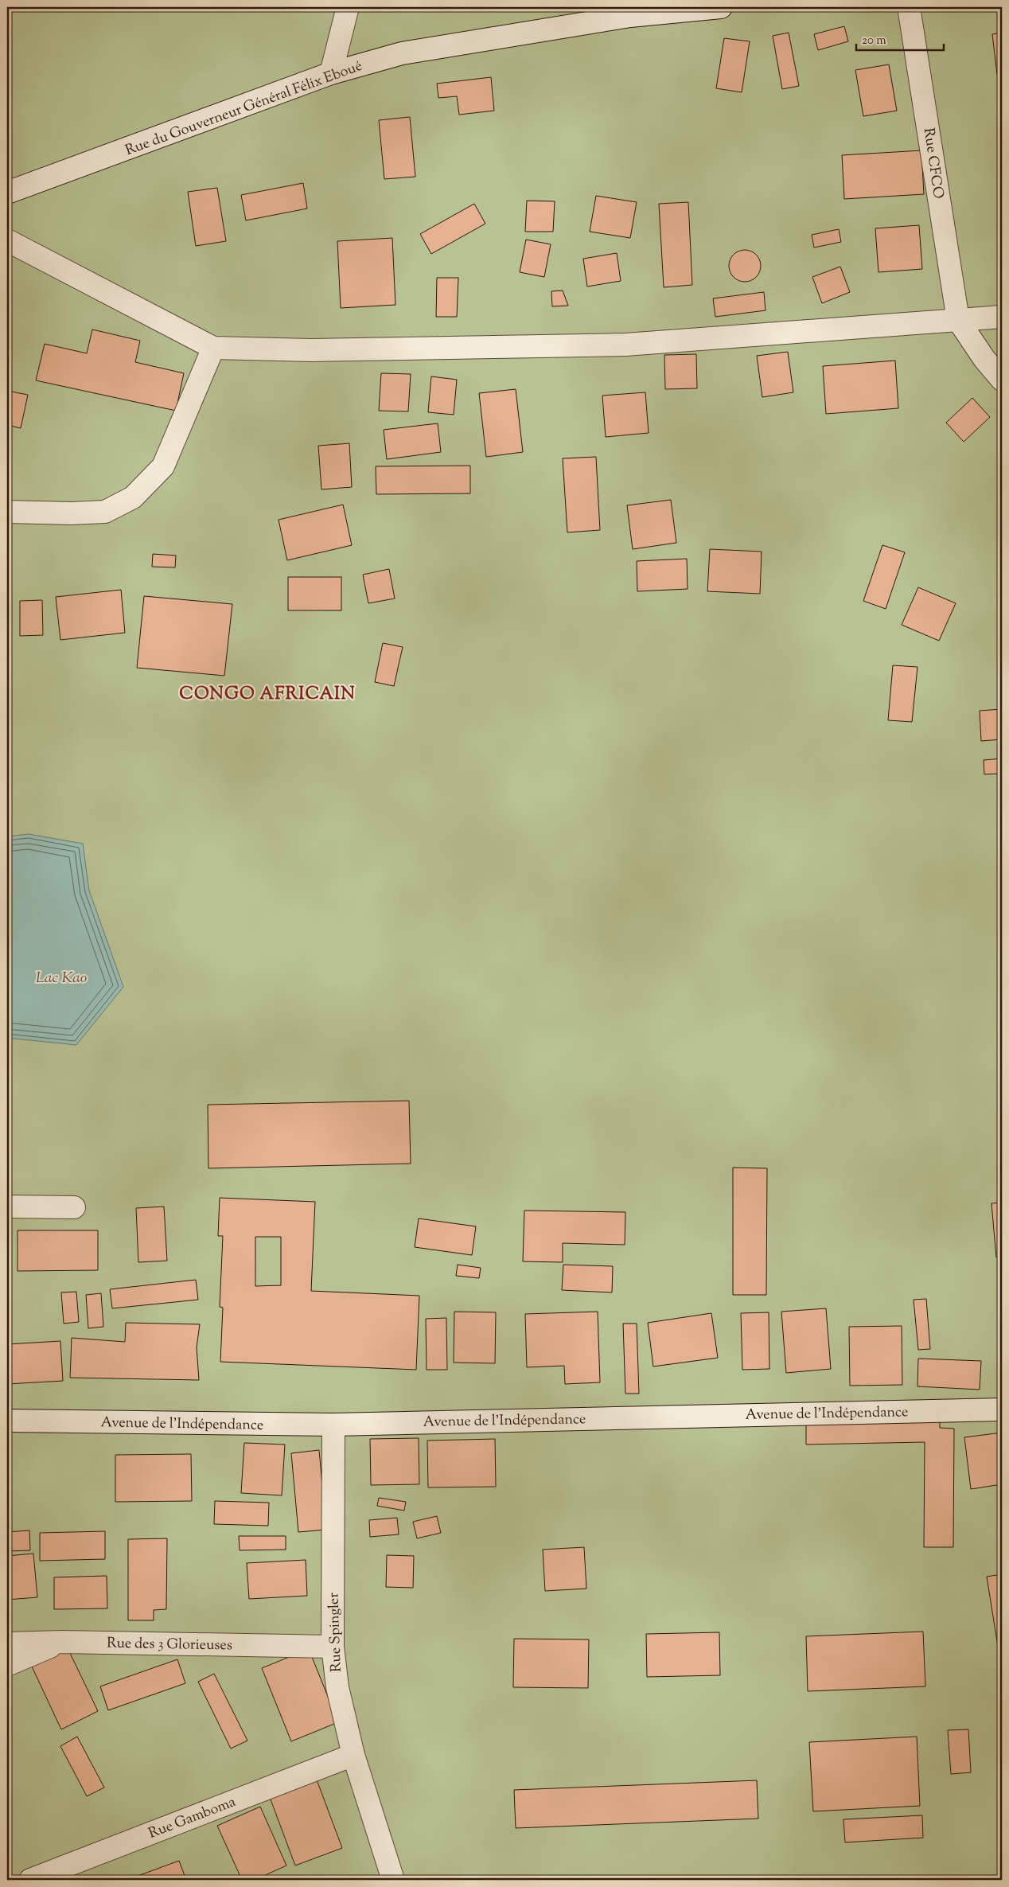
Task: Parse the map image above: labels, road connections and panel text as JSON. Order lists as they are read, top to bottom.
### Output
{
  "streets": {
    "street": [
      "Rue du Gouverneur Général Félix Eboué",
      "Rue CFCO",
      "Avenue de l'Indépendance",
      "Rue Spingler",
      "Rue des 3 Glorieuses",
      "Rue Gamboma"
    ]
  },
  "crossings": [
    ["Avenue de l'Indépendance", "Rue Spingler"],
    ["Rue Spingler", "Rue des 3 Glorieuses"],
    ["Rue Spingler", "Rue Gamboma"]
  ],
  "districts": ["CONGO AFRICAIN"],
  "water": ["Lac Kao"],
  "scale_bar": "20 m"
}
